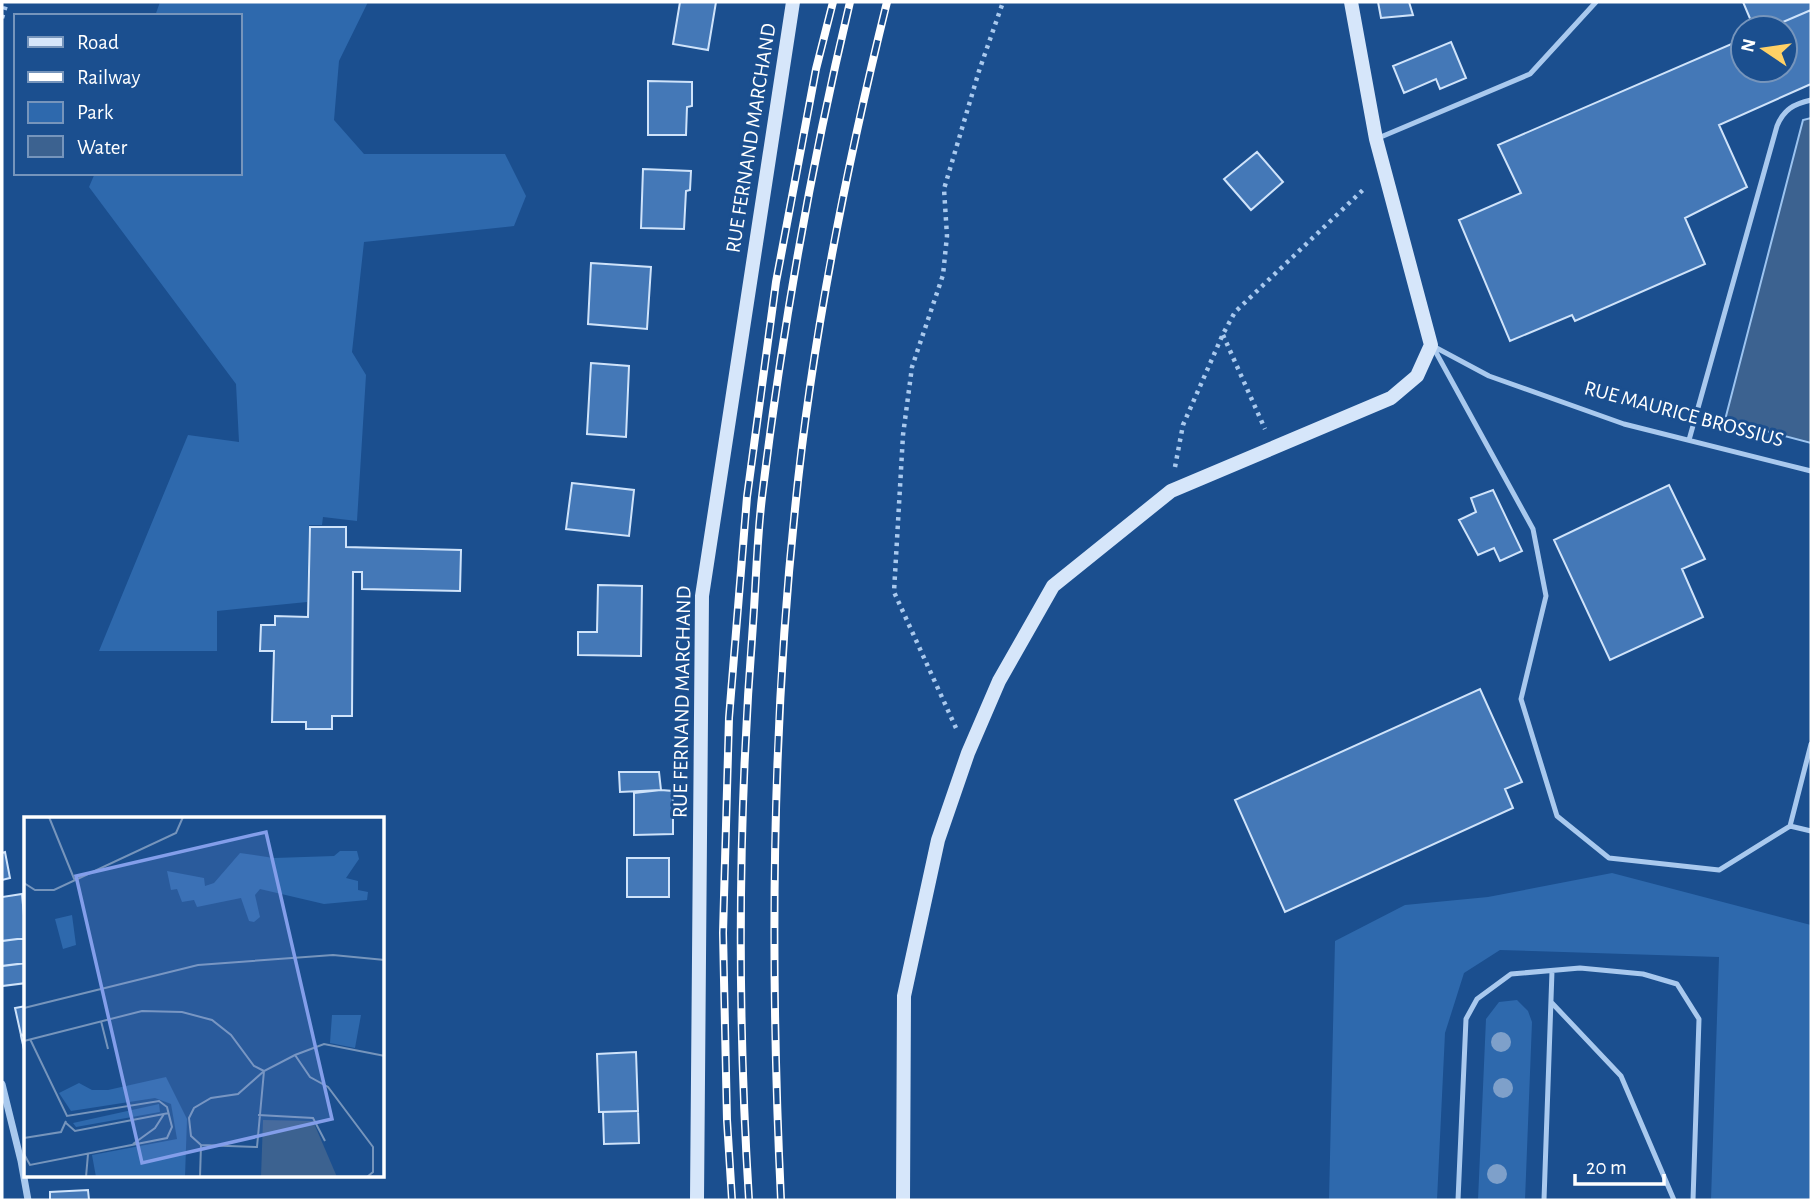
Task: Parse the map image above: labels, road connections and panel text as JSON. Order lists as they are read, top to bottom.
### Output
{
  "streets": {
    "street": ["RUE FERNAND MARCHAND"],
    "lane": ["RUE MAURICE BROSSIUS"]
  },
  "legend": [
    "Road",
    "Railway",
    "Park",
    "Water"
  ],
  "scale_bar": "20 m",
  "north": "left"
}
